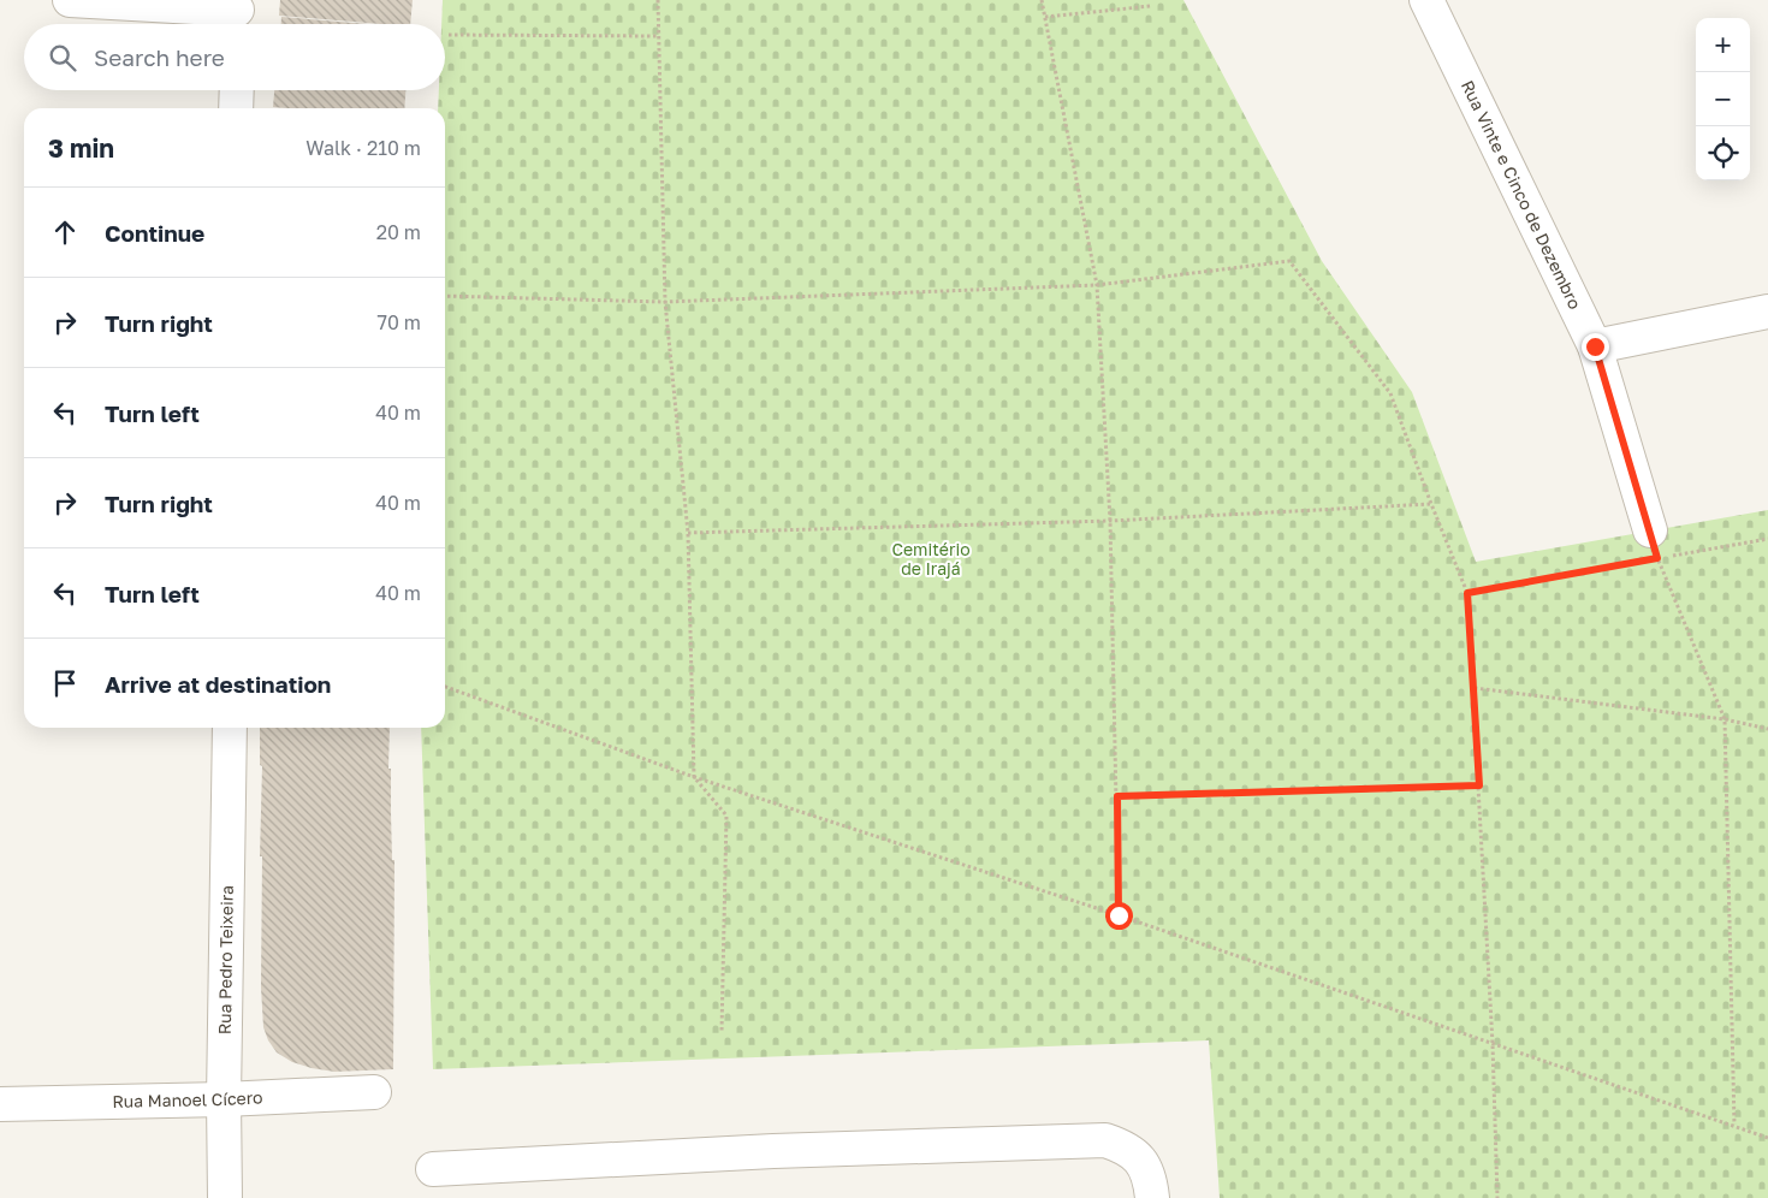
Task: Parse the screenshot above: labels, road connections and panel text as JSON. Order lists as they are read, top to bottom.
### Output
{
  "streets": {
    "street": ["Rua Vinte e Cinco de Dezembro", "Rua Pedro Teixeira", "Rua Manoel Cícero"]
  },
  "crossings": [
    ["Rua Pedro Teixeira", "Rua Manoel Cícero"]
  ],
  "parks": ["Cemitério de Irajá"],
  "page": {
    "map_buttons": ["+", "−"],
    "search": "Search here",
    "heading": ["3 min", "Walk · 210 m"],
    "list": [
      ["Continue", "20 m"],
      ["Turn right", "70 m"],
      ["Turn left", "40 m"],
      ["Turn right", "40 m"],
      ["Turn left", "40 m"],
      "Arrive at destination"
    ]
  }
}
